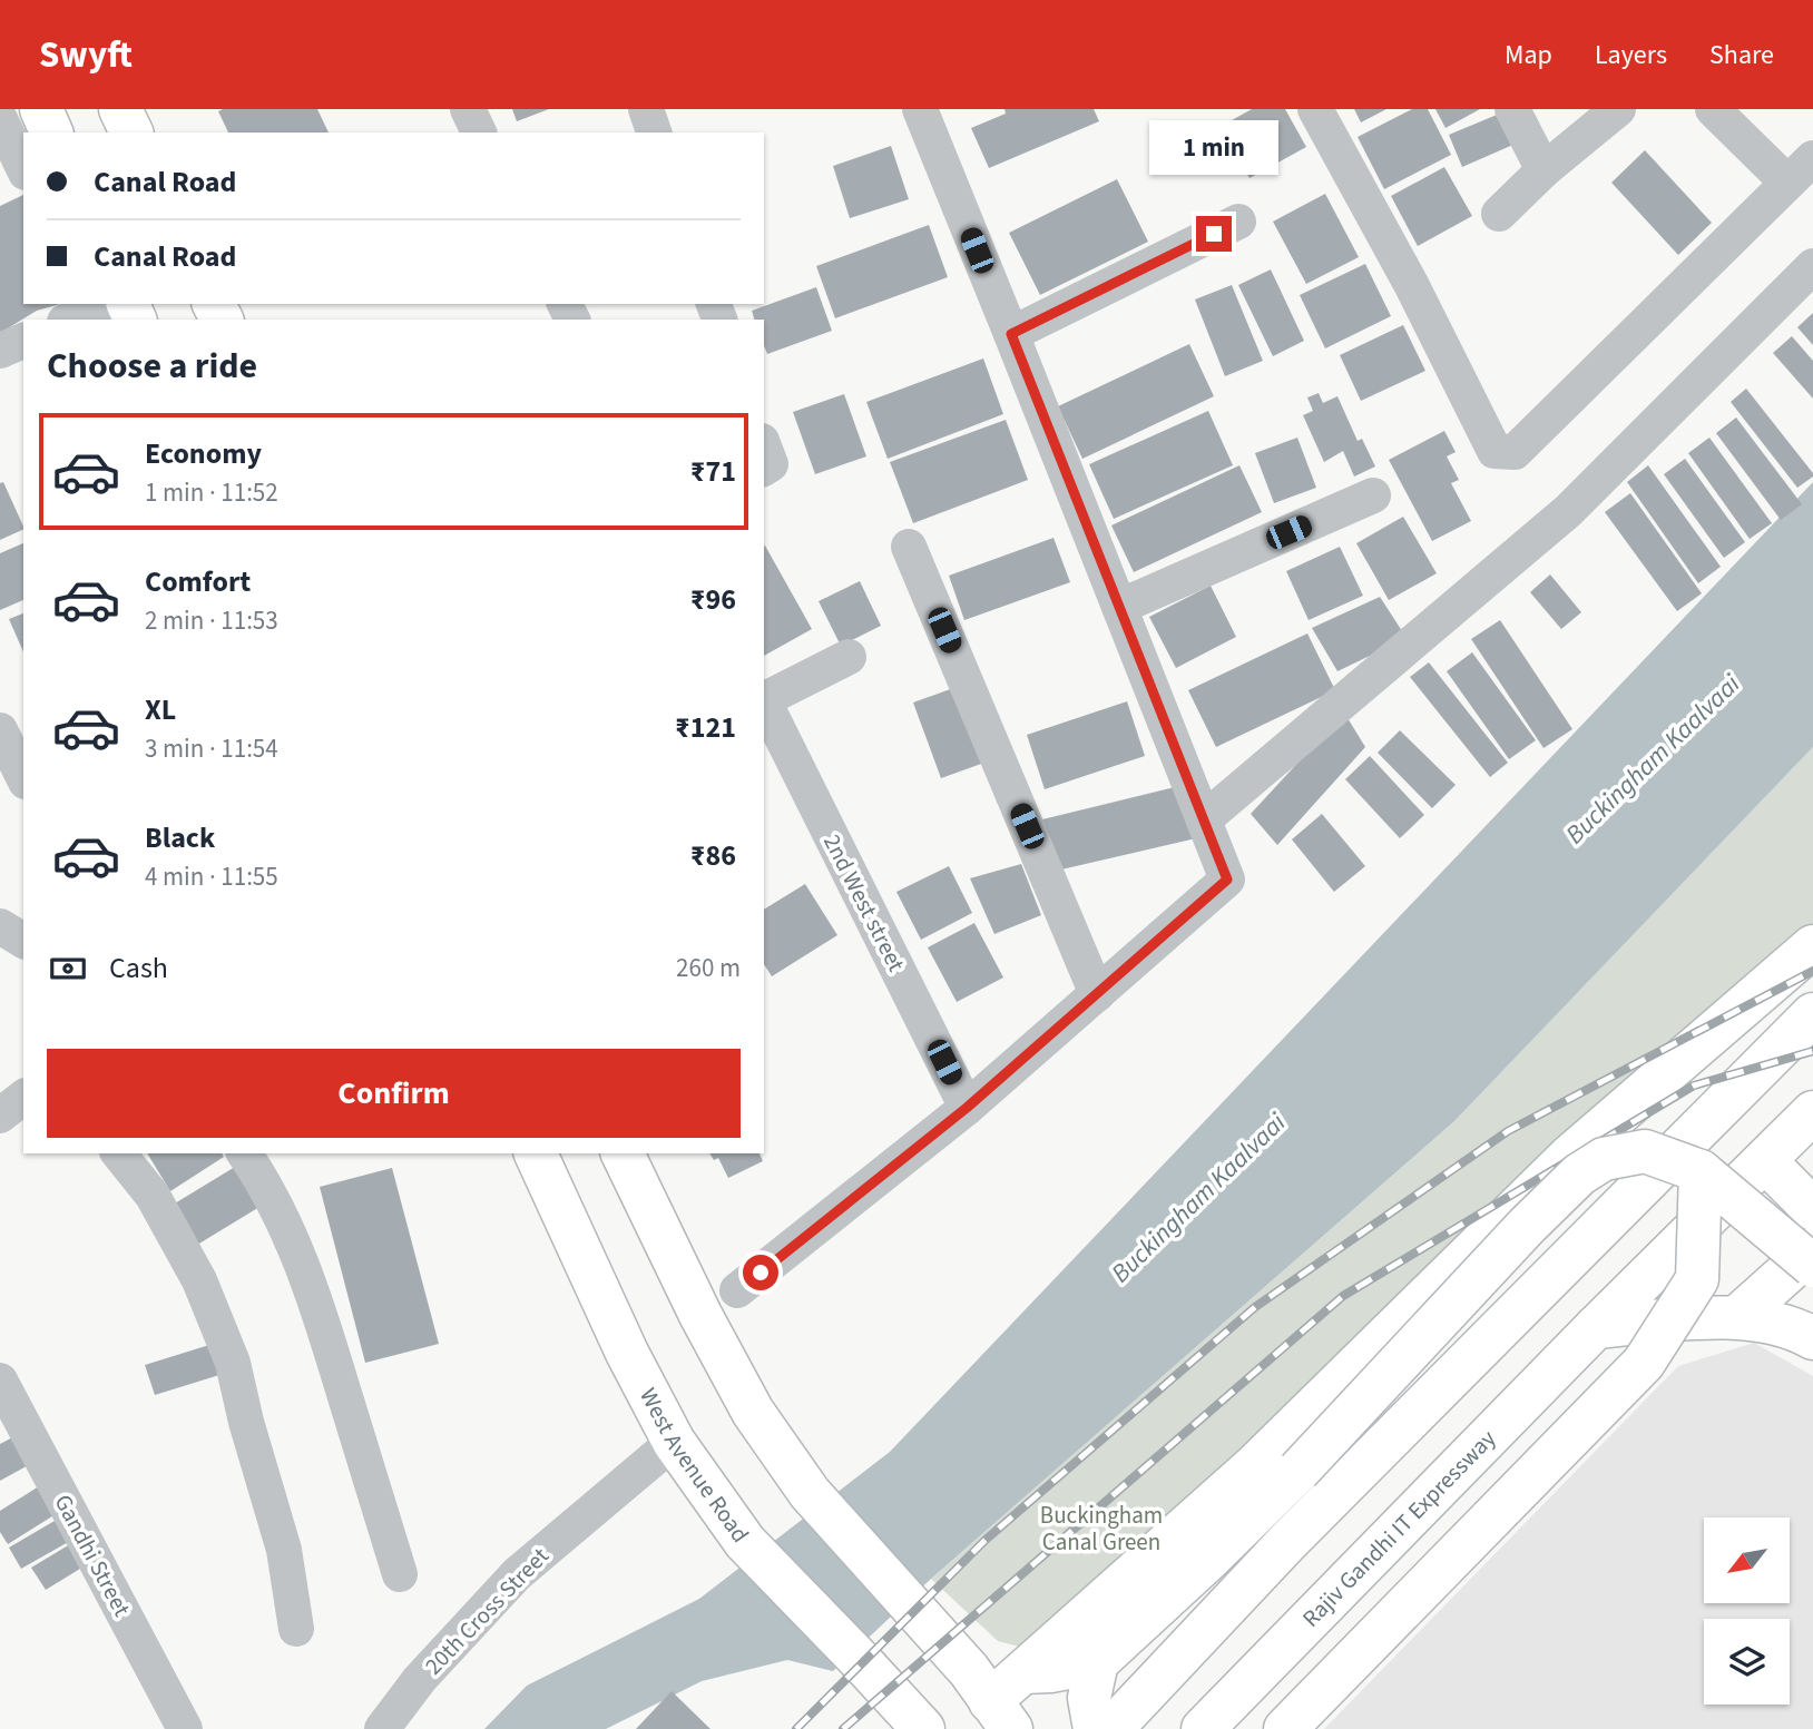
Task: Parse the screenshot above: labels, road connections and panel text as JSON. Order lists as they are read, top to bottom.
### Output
{
  "streets": {
    "main road": ["West Avenue Road", "Rajiv Gandhi IT Expressway"],
    "street": ["2nd West street", "Gandhi Street", "20th Cross Street"]
  },
  "crossings": [
    ["West Avenue Road", "20th Cross Street"]
  ],
  "water": ["Buckingham Kaalvaai"],
  "parks": ["Buckingham Canal Green"],
  "north": "bottom left",
  "page": {
    "header": "Swyft",
    "nav": ["Map", "Layers", "Share"],
    "bubble": "1 min",
    "banner": ["Canal Road", "Canal Road"],
    "heading": "Choose a ride",
    "list": [
      {
        "name": "Economy",
        "note": "1 min · 11:52",
        "value": "₹71"
      },
      {
        "name": "Comfort",
        "note": "2 min · 11:53",
        "value": "₹96"
      },
      {
        "name": "XL",
        "note": "3 min · 11:54",
        "value": "₹121"
      },
      {
        "name": "Black",
        "note": "4 min · 11:55",
        "value": "₹86"
      }
    ],
    "pay": ["Cash", "260 m"],
    "buttons": "Confirm"
  }
}
